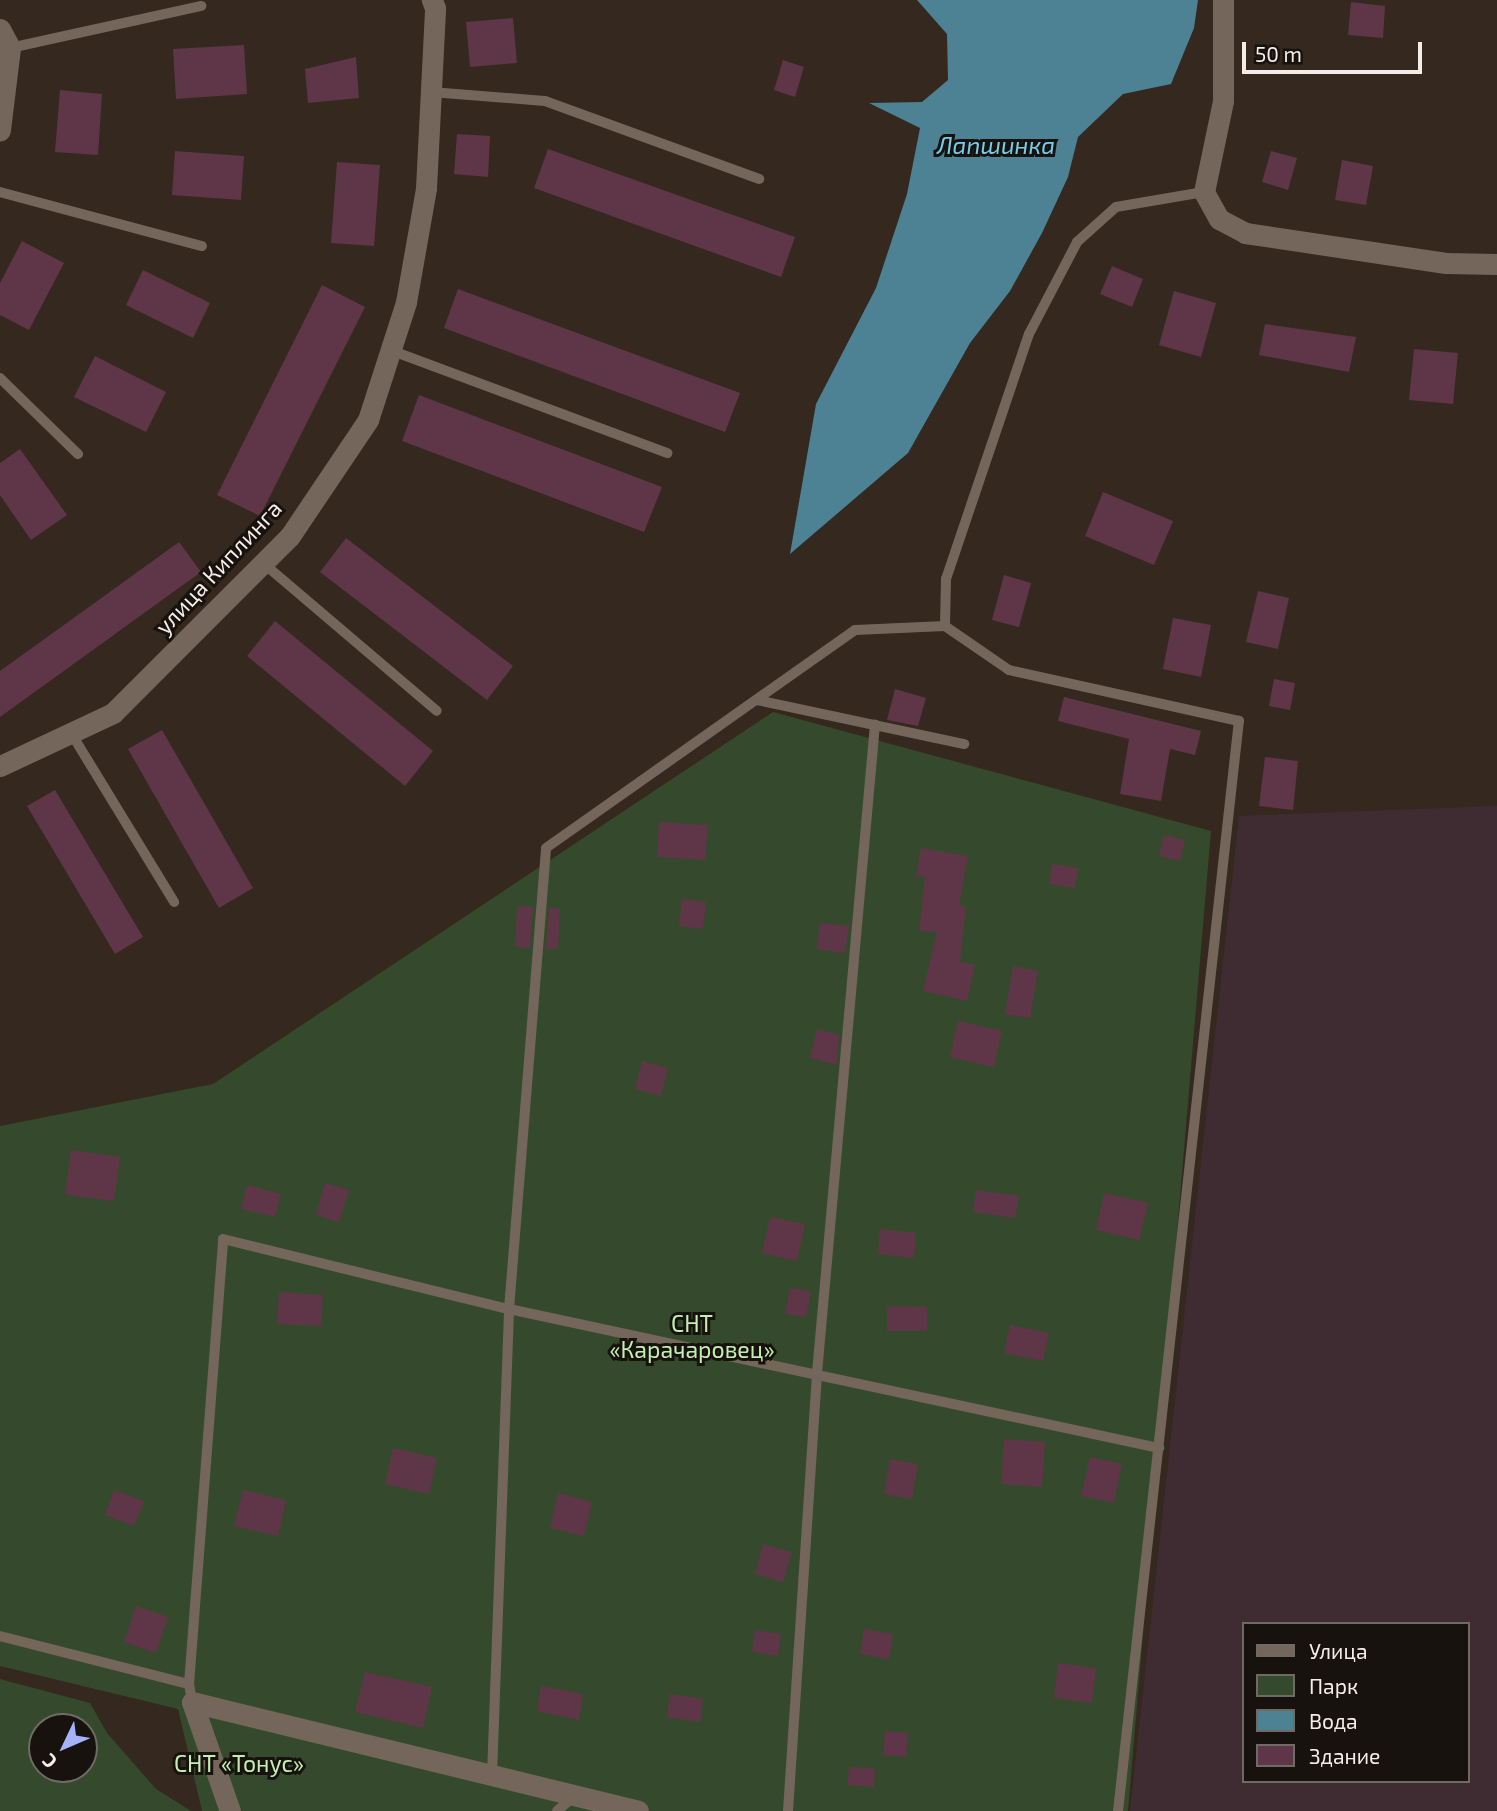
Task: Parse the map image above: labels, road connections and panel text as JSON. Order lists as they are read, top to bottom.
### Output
{
  "streets": {
    "street": ["улица Киплинга"]
  },
  "water": ["Лапшинка"],
  "parks": ["СНТ «Карачаровец»", "СНТ «Тонус»"],
  "legend": [
    "Улица",
    "Парк",
    "Вода",
    "Здание"
  ],
  "scale_bar": "50 m",
  "north": "bottom left"
}
